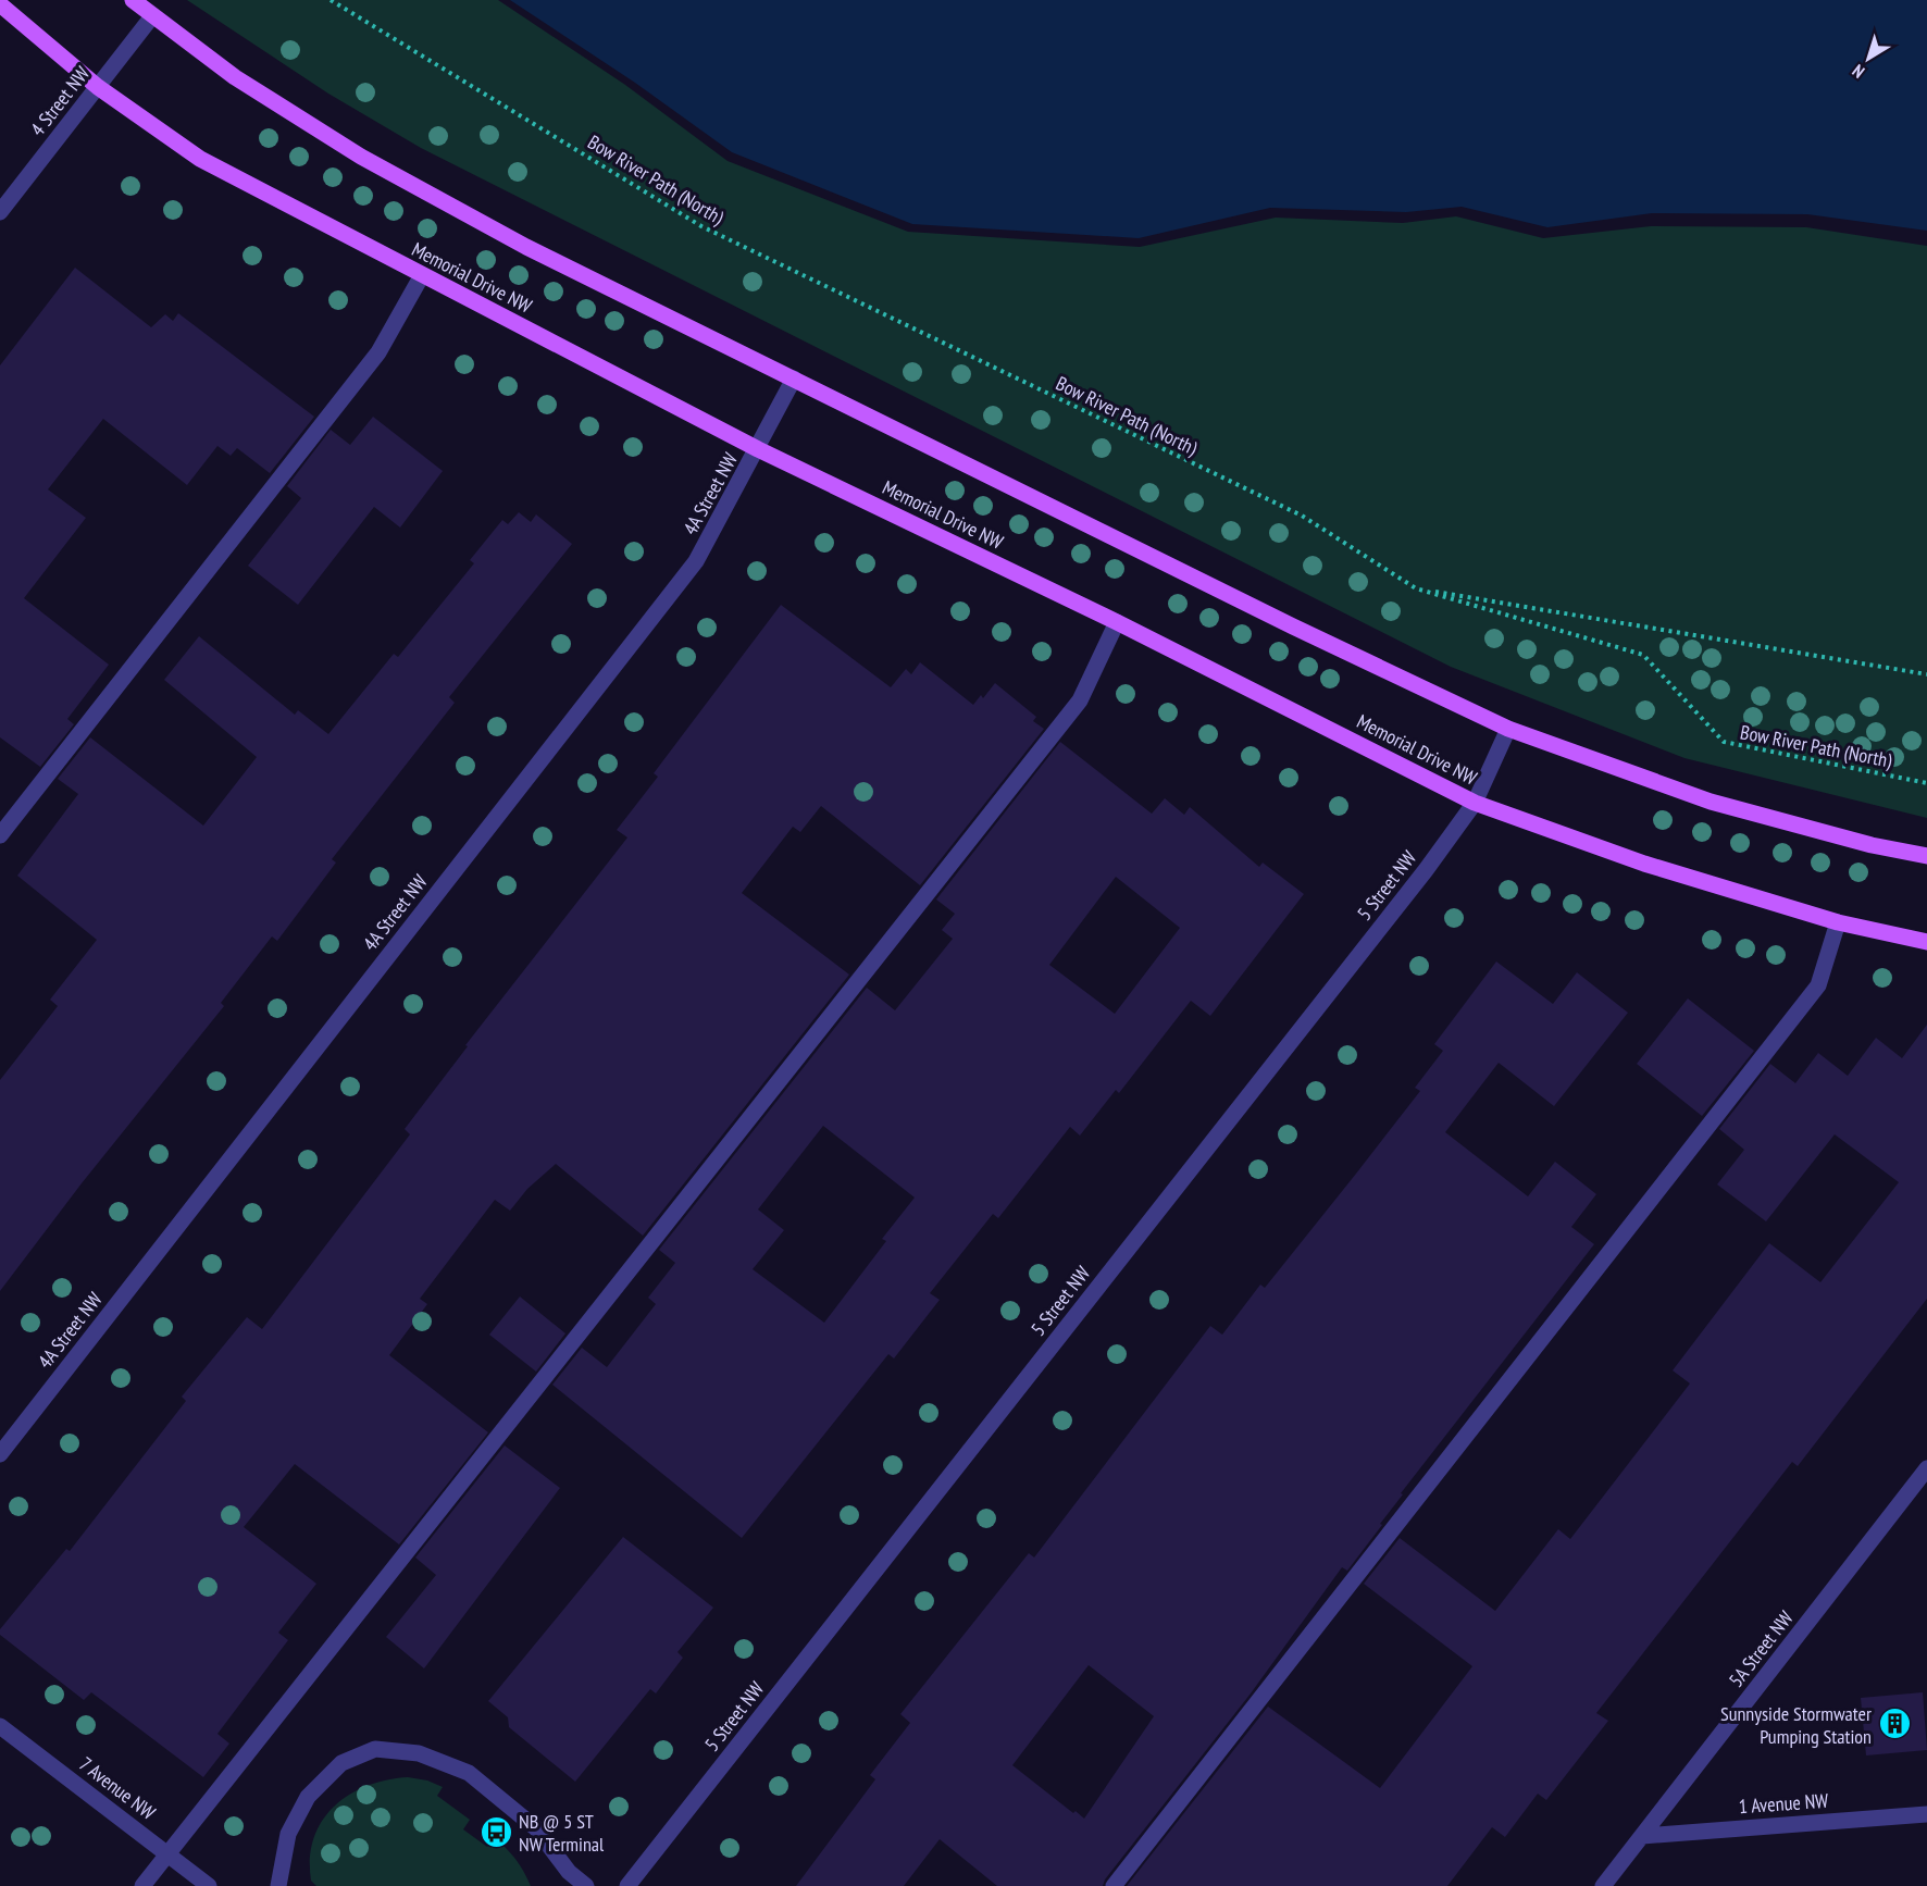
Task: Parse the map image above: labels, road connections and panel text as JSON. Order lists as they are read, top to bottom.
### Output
{
  "streets": {
    "main road": ["Memorial Drive NW"],
    "street": [
      "4 Street NW",
      "4A Street NW",
      "5 Street NW",
      "5A Street NW",
      "7 Avenue NW",
      "1 Avenue NW"
    ],
    "path": ["Bow River Path (North)"]
  },
  "crossings": [
    ["4 Street NW", "Memorial Drive NW"],
    ["Memorial Drive NW", "4A Street NW"],
    ["Memorial Drive NW", "5 Street NW"],
    ["5A Street NW", "1 Avenue NW"]
  ],
  "places": {
    "building": ["Sunnyside Stormwater Pumping Station"],
    "bus stop": ["NB @ 5 ST NW Terminal"]
  },
  "north": "bottom left"
}
